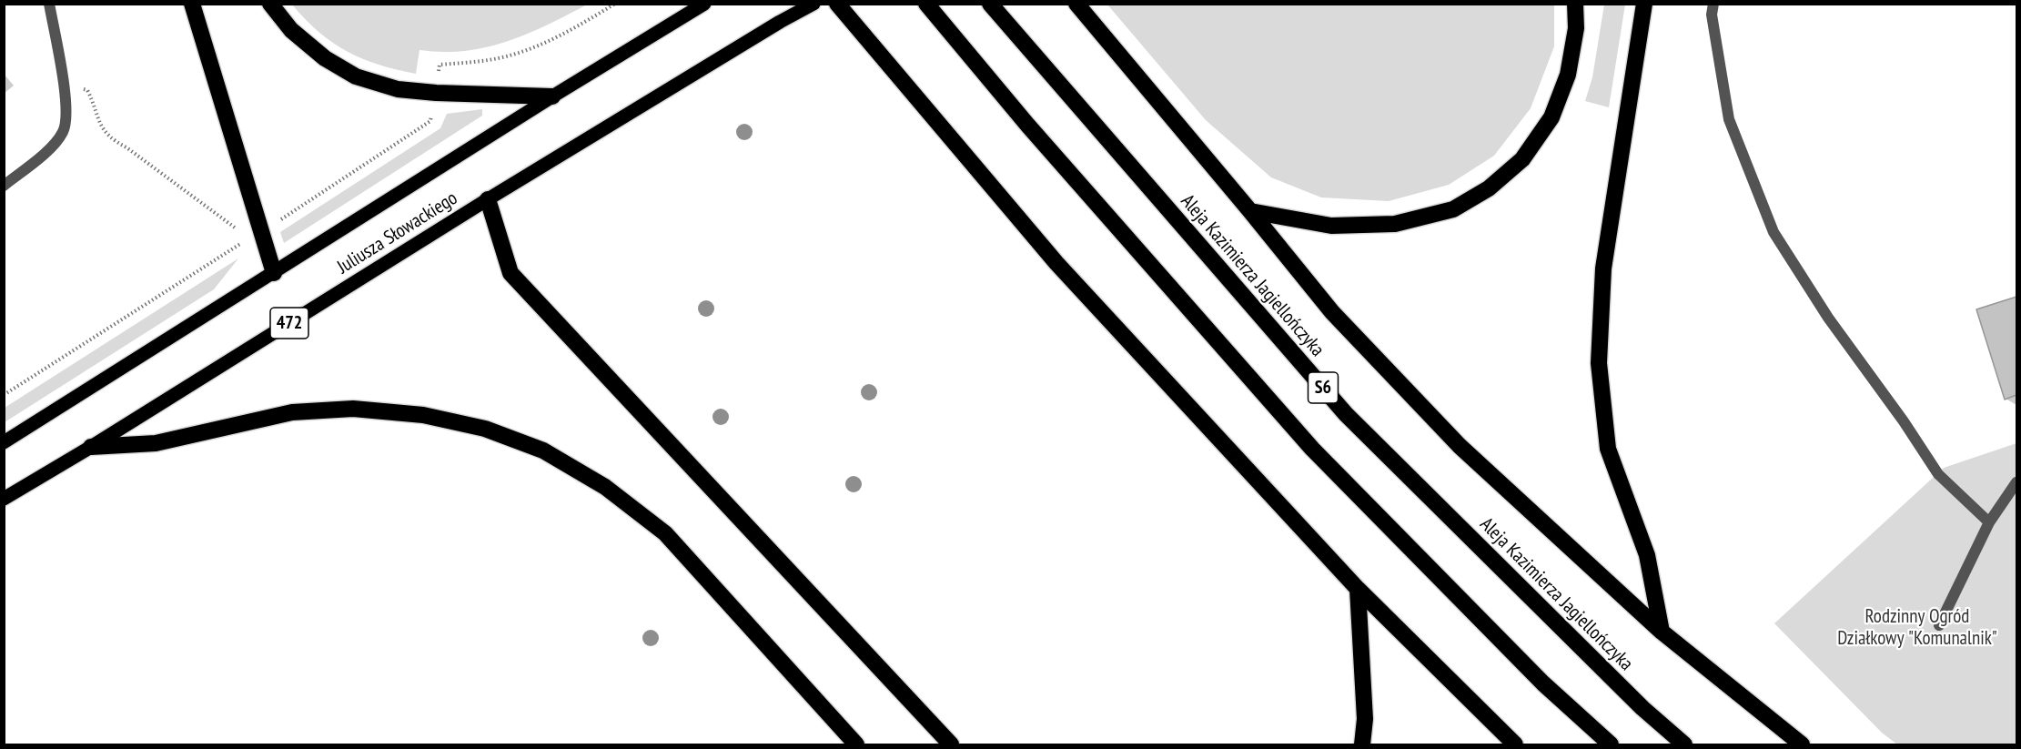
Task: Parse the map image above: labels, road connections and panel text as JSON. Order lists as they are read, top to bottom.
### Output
{
  "streets": {
    "highway": ["Aleja Kazimierza Jagiellończyka", "S6"],
    "main road": ["Juliusza Słowackiego", "472"]
  },
  "parks": ["Rodzinny Ogród Działkowy \"Komunalnik\""]
}
